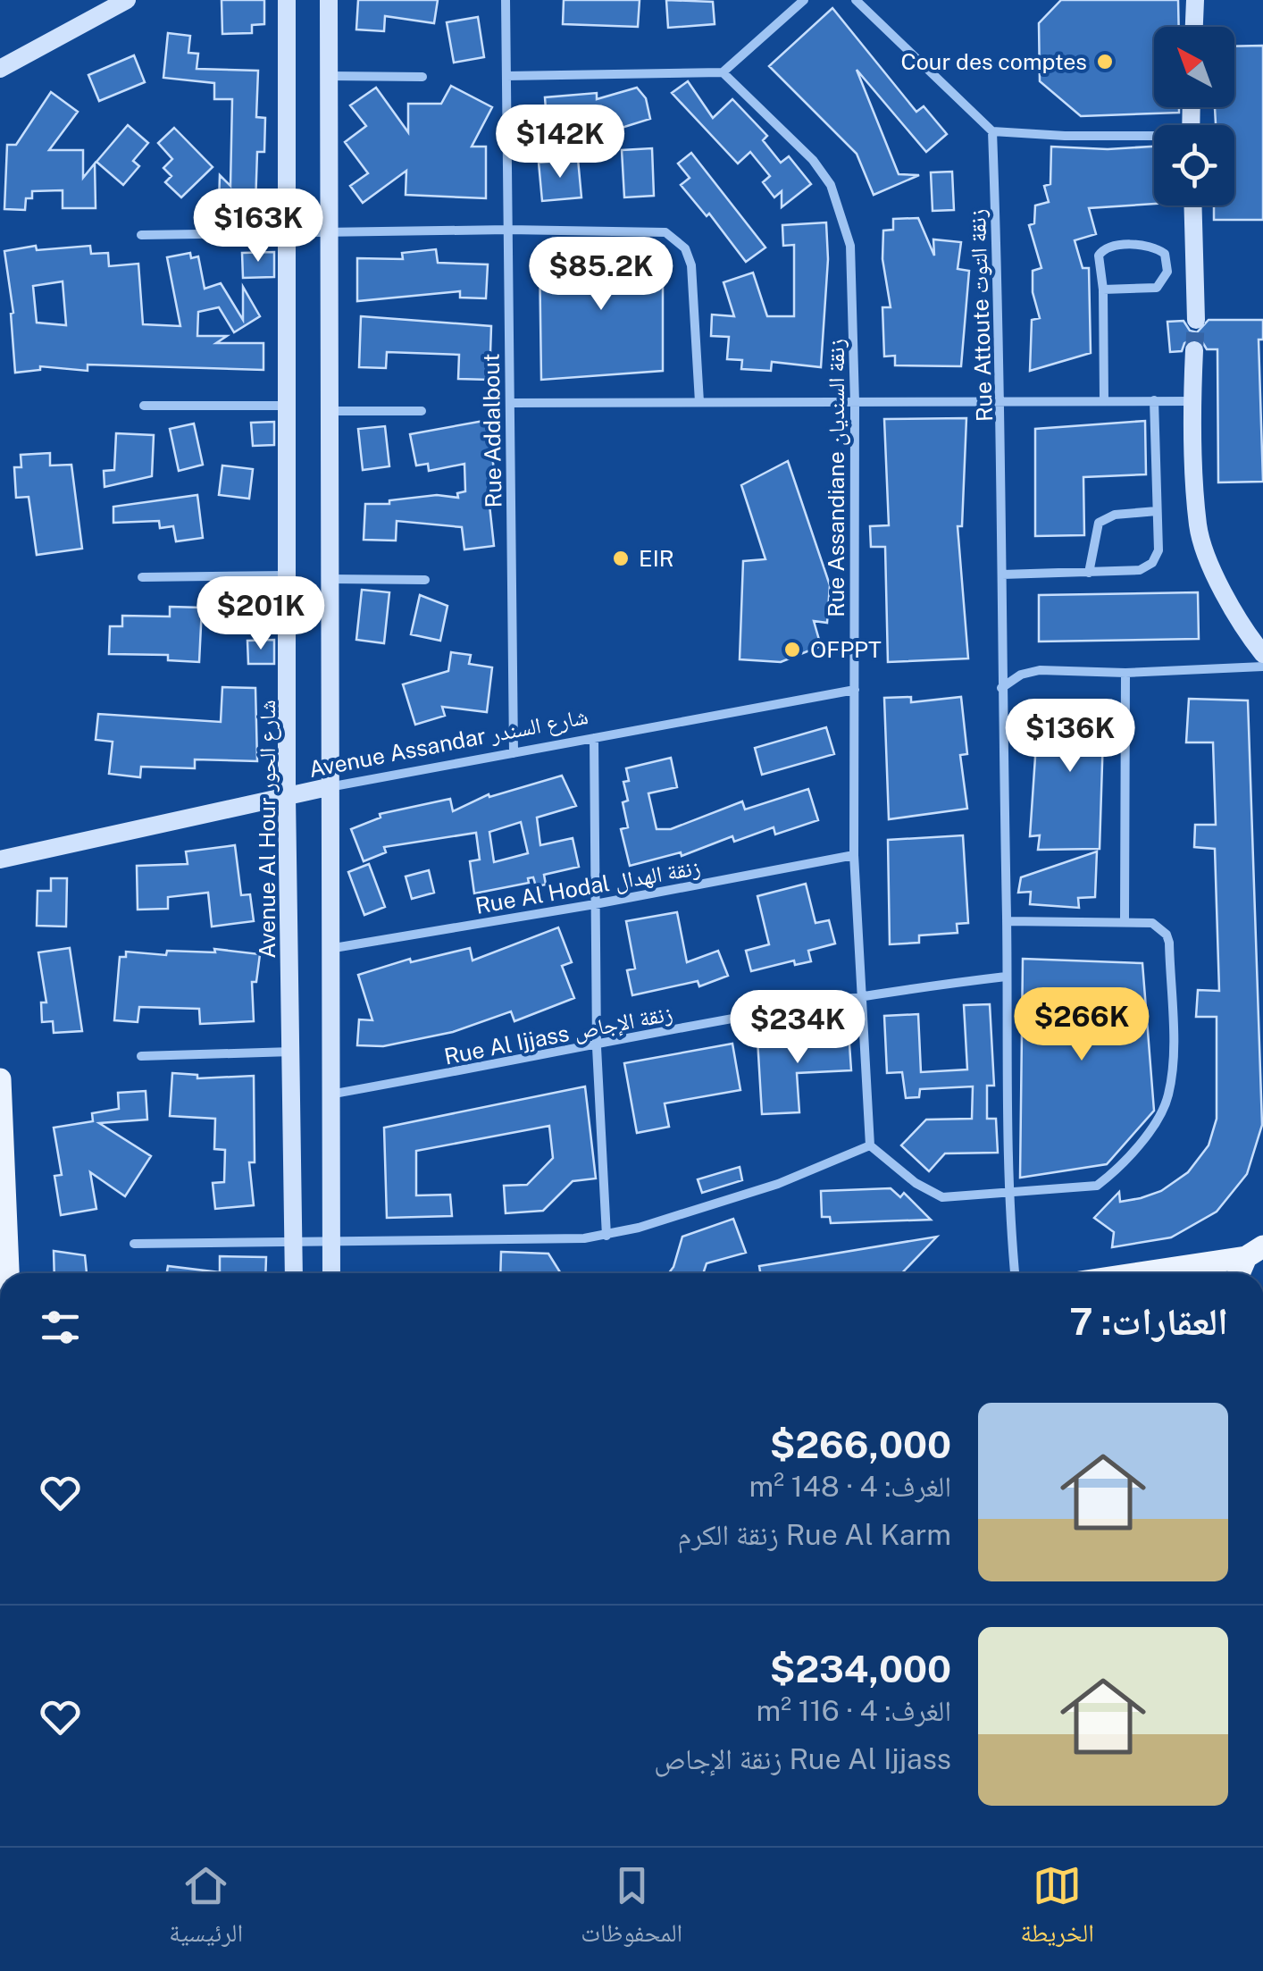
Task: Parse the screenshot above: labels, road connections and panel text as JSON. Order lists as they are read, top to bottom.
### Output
{
  "streets": {
    "street": [
      "Rue Attoute زنقة التوت",
      "Rue Addalbout",
      "Rue Assandiane زنقة السنديان",
      "Avenue Assandar شارع السندر",
      "Avenue Al Hour شارع الحور",
      "Rue Al Hodal زنقة الهدال",
      "Rue Al Ijjass زنقة الإجاص"
    ]
  },
  "crossings": [
    ["Rue Attoute زنقة التوت", "Rue Al Ijjass زنقة الإجاص"],
    ["Rue Addalbout", "Avenue Assandar شارع السندر"],
    ["Rue Assandiane زنقة السنديان", "Avenue Assandar شارع السندر"],
    ["Rue Assandiane زنقة السنديان", "Rue Al Hodal زنقة الهدال"],
    ["Rue Assandiane زنقة السنديان", "Rue Al Ijjass زنقة الإجاص"],
    ["Avenue Assandar شارع السندر", "Avenue Al Hour شارع الحور"]
  ],
  "places": ["Cour des comptes", "EIR", "OFPPT"],
  "north": "top left",
  "page": {
    "price": [
      "$142K",
      "$163K",
      "$85.2K",
      "$201K",
      "$136K",
      "$266K",
      "$234K"
    ],
    "heading": "العقارات: 7",
    "list": [
      {
        "name": "$266,000",
        "note": "الغرف: 4 · 148 m² · Rue Al Karm زنقة الكرم"
      },
      {
        "name": "$234,000",
        "note": "الغرف: 4 · 116 m² · Rue Al Ijjass زنقة الإجاص"
      }
    ],
    "tabs": ["الخريطة", "المحفوظات", "الرئيسية"]
  }
}
